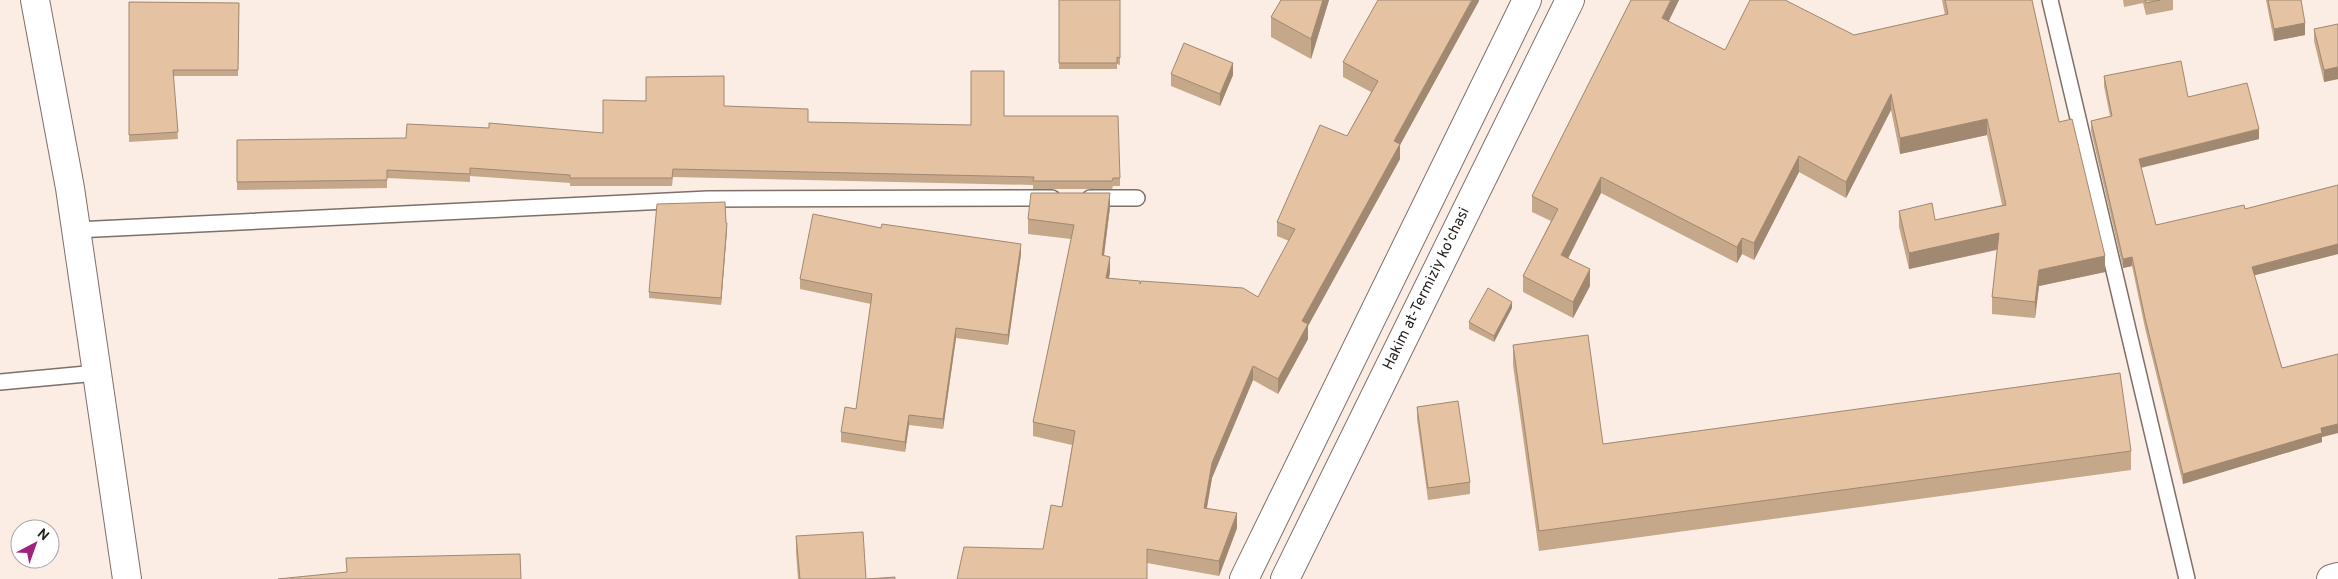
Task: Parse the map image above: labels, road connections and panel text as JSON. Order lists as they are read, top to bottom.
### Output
{
  "streets": {
    "main road": ["Hakim at-Termiziy ko'chasi"]
  },
  "north": "top right"
}
